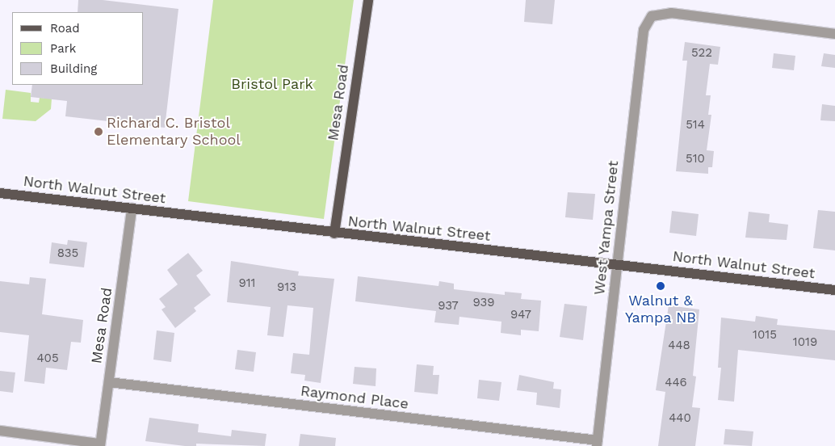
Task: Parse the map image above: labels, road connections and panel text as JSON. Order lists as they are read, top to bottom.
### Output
{
  "streets": {
    "main road": ["Mesa Road", "North Walnut Street"],
    "street": ["West Yampa Street", "Raymond Place"]
  },
  "crossings": [
    ["Mesa Road", "North Walnut Street"],
    ["Mesa Road", "Raymond Place"],
    ["North Walnut Street", "West Yampa Street"],
    ["West Yampa Street", "Raymond Place"]
  ],
  "parks": ["Bristol Park"],
  "places": ["Richard C. Bristol Elementary School", "Walnut & Yampa NB"],
  "house_numbers": [
    "522",
    "514",
    "510",
    "835",
    "911",
    "913",
    "939",
    "937",
    "947",
    "1015",
    "1019",
    "448",
    "405",
    "446",
    "440"
  ],
  "legend": ["Road", "Park", "Building"]
}
